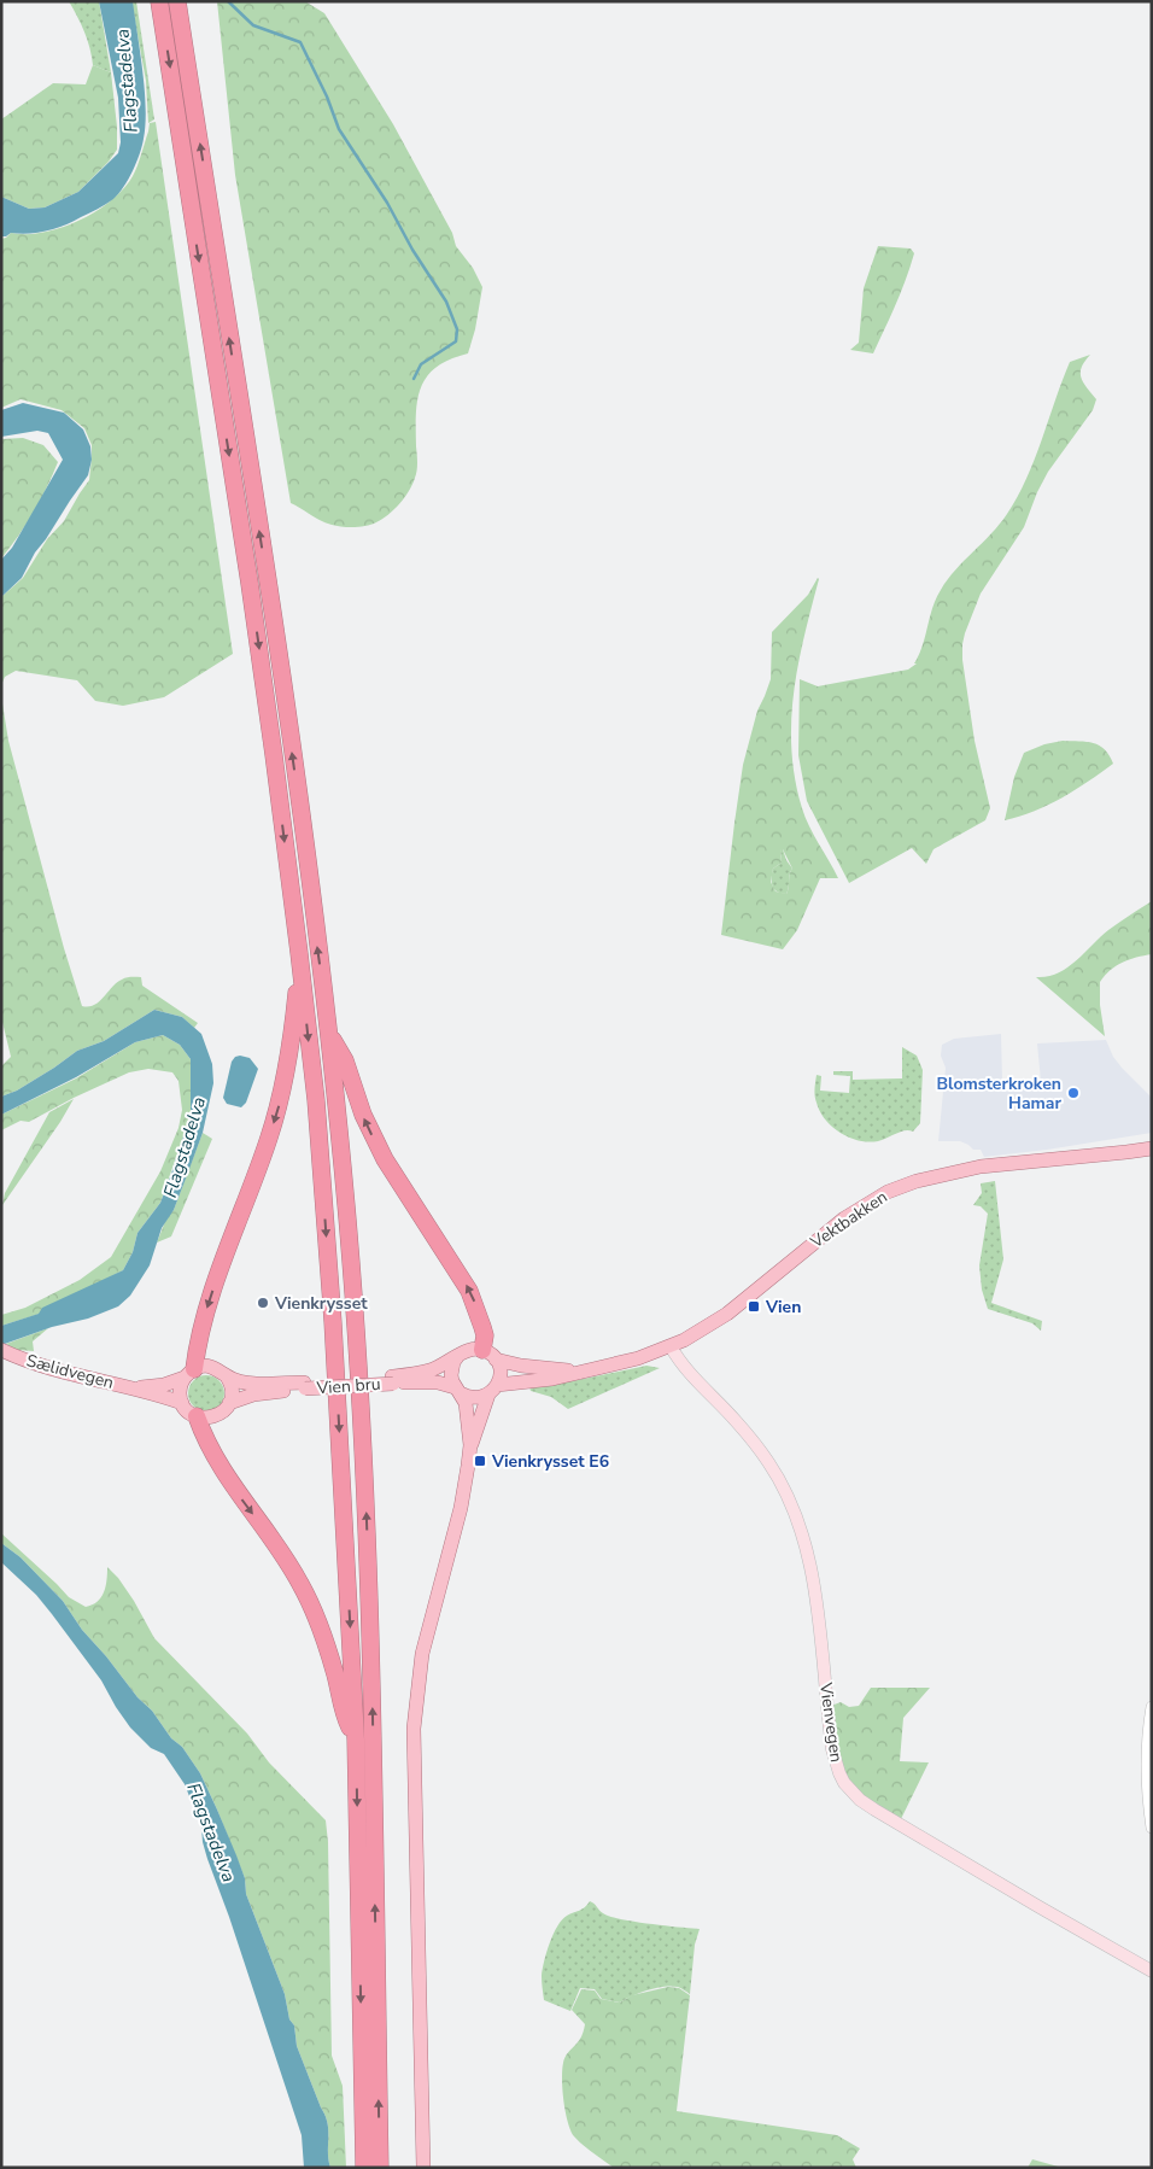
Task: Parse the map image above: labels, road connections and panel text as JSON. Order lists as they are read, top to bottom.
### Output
{
  "streets": {
    "main road": [
      "Vektbakken",
      "Sælidvegen",
      "Vien bru",
      "Vienvegen"
    ]
  },
  "crossings": [
    ["Vektbakken", "Vienvegen"]
  ],
  "water": ["Flagstadelva"],
  "places": {
    "other": ["Blomsterkroken Hamar", "Vienkrysset"],
    "transit": ["Vien", "Vienkrysset E6"]
  }
}
